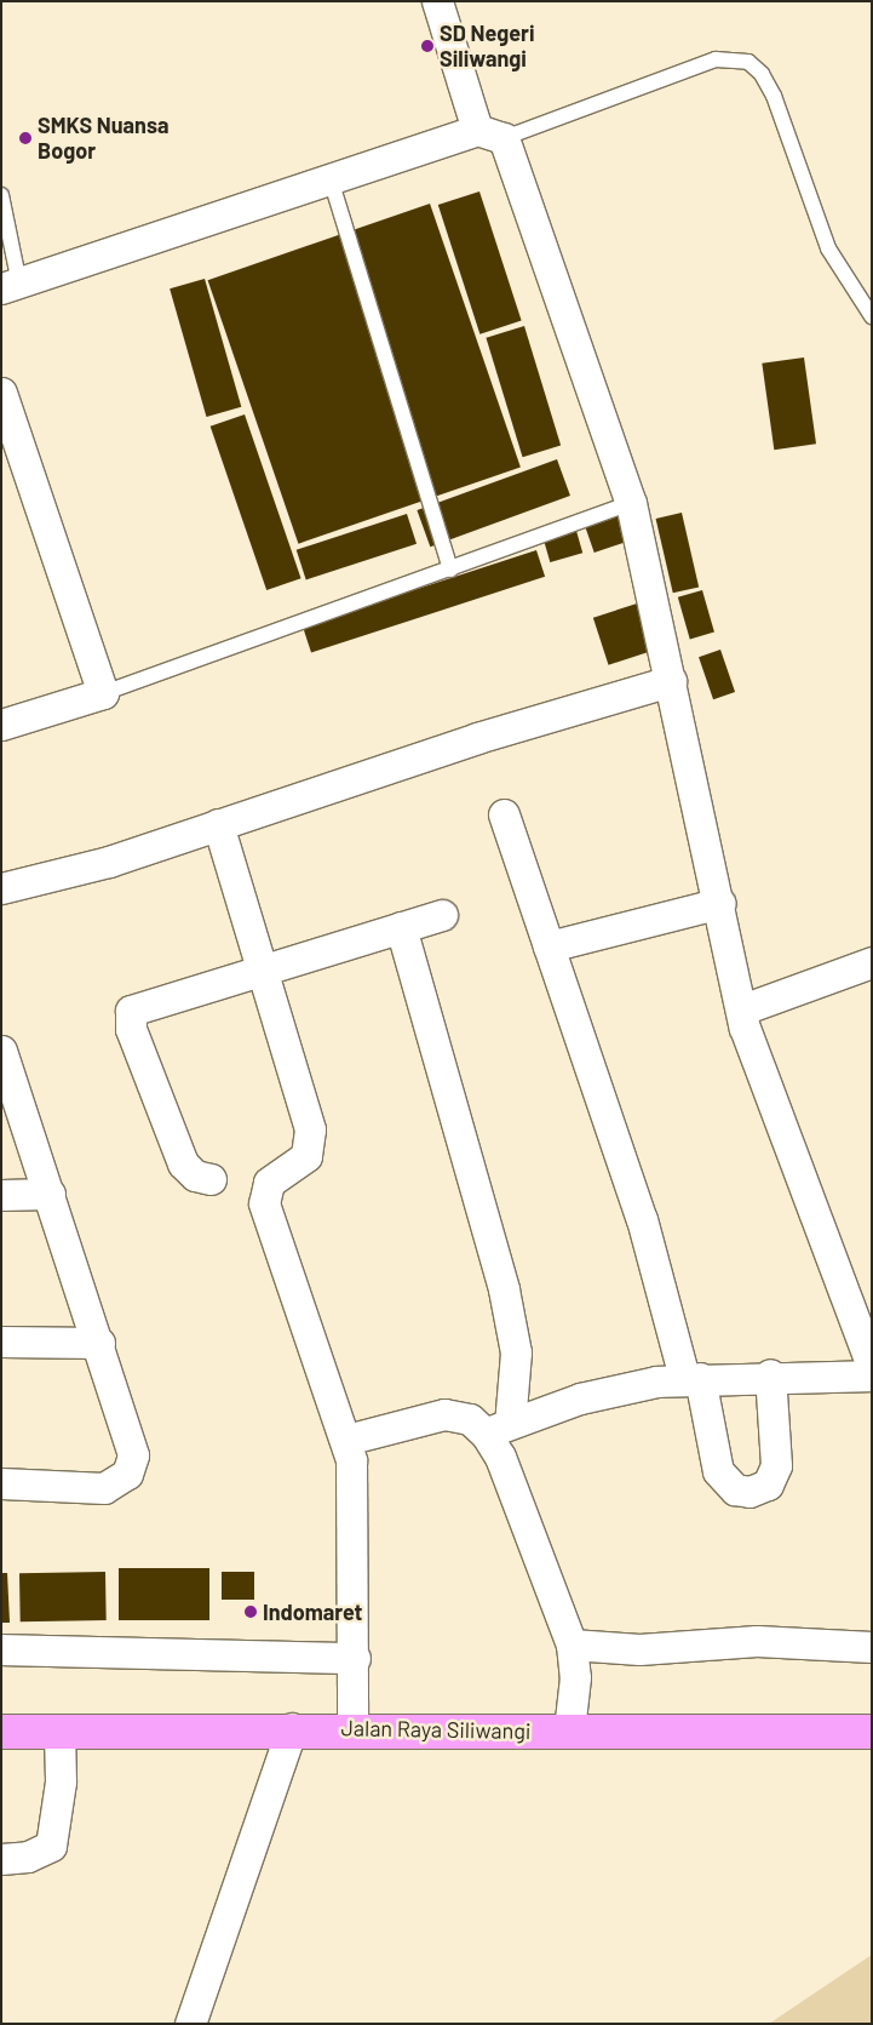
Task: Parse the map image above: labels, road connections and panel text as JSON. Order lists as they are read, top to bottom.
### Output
{
  "streets": {
    "highway": ["Jalan Raya Siliwangi"]
  },
  "places": ["SD Negeri Siliwangi", "SMKS Nuansa Bogor", "Indomaret"]
}
